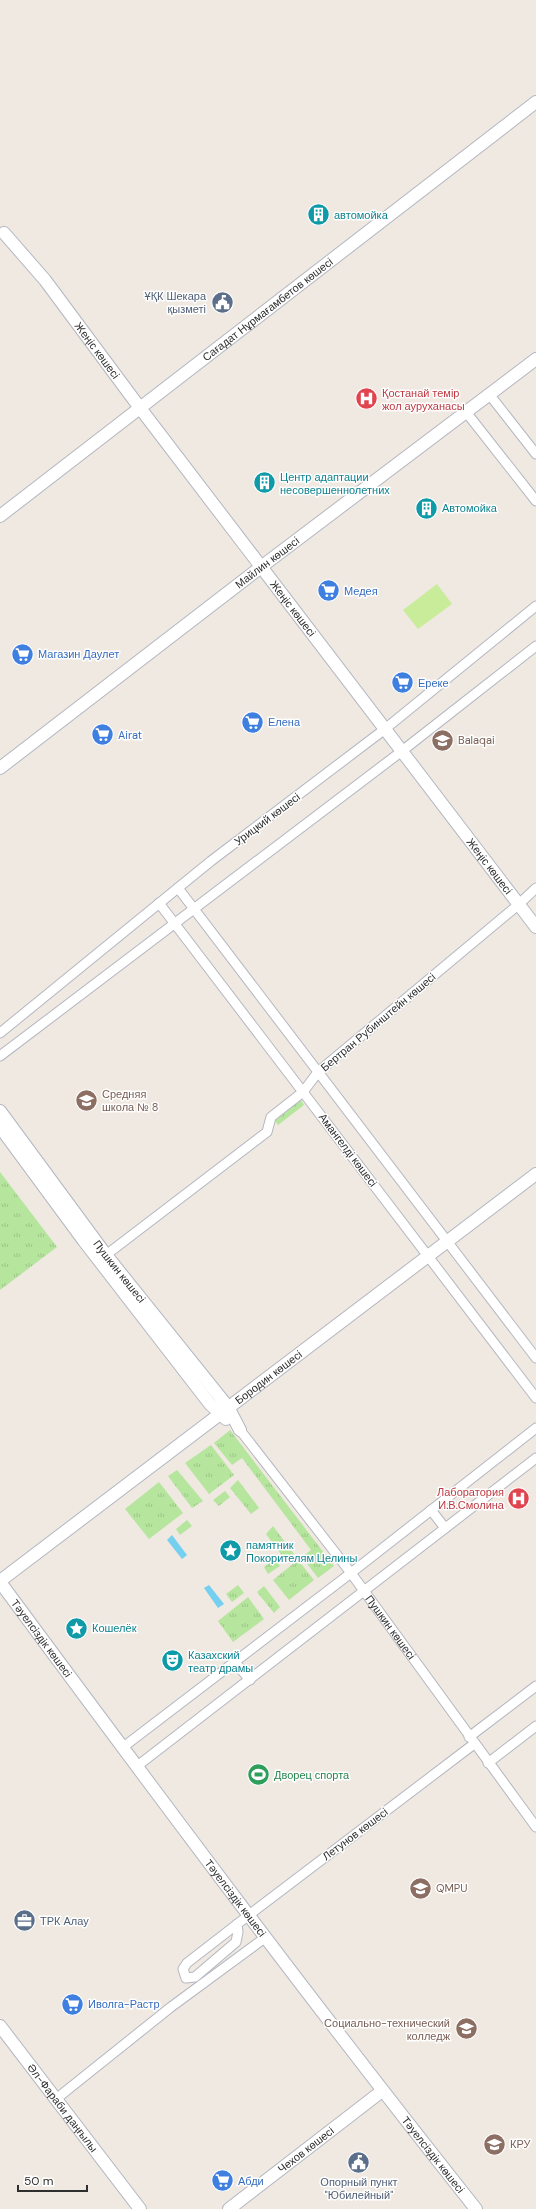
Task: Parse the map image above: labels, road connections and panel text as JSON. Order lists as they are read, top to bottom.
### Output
{
  "streets": {
    "street": [
      "Сағадат Нұрмағамбетов көшесі",
      "Жеңіс көшесі",
      "Майлин көшесі",
      "Урицкий көшесі",
      "Бертран Рубинштейн көшесі",
      "Амангелді көшесі",
      "Пушкин көшесі",
      "Бородин көшесі",
      "Тәуелсіздік көшесі",
      "Летунов көшесі",
      "Әл-Фараби даңғылы",
      "Чехов көшесі"
    ]
  },
  "crossings": [
    ["Сағадат Нұрмағамбетов көшесі", "Жеңіс көшесі"],
    ["Жеңіс көшесі", "Майлин көшесі"],
    ["Жеңіс көшесі", "Урицкий көшесі"],
    ["Жеңіс көшесі", "Бертран Рубинштейн көшесі"],
    ["Урицкий көшесі", "Амангелді көшесі"],
    ["Бертран Рубинштейн көшесі", "Амангелді көшесі"],
    ["Бертран Рубинштейн көшесі", "Пушкин көшесі"],
    ["Амангелді көшесі", "Бородин көшесі"],
    ["Пушкин көшесі", "Бородин көшесі"],
    ["Пушкин көшесі", "Летунов көшесі"],
    ["Бородин көшесі", "Тәуелсіздік көшесі"],
    ["Тәуелсіздік көшесі", "Летунов көшесі"],
    ["Тәуелсіздік көшесі", "Чехов көшесі"]
  ],
  "places": {
    "building": ["автомойка", "Центр адаптации несовершеннолетних", "Автомойка"],
    "public building": ["ҰҚК Шекара қызметі", "Опорный пункт \"Юбилейный\""],
    "hospital": ["Қостанай темір жол ауруханасы", "Лаборатория И.В.Смолина"],
    "supermarket": [
      "Медея",
      "Магазин Даулет",
      "Ереке",
      "Елена",
      "Airat",
      "Иволга-Растр",
      "Абди"
    ],
    "school or university": [
      "Balaqai",
      "Средняя школа № 8",
      "QMPU",
      "Социально-технический колледж",
      "КРУ"
    ],
    "place": ["памятник Покорителям Целины", "Кошелёк"],
    "theatre": ["Казахский театр драмы"],
    "sports": ["Дворец спорта"],
    "office": ["ТРК Алау"]
  },
  "scale_bar": "50 m"
}
